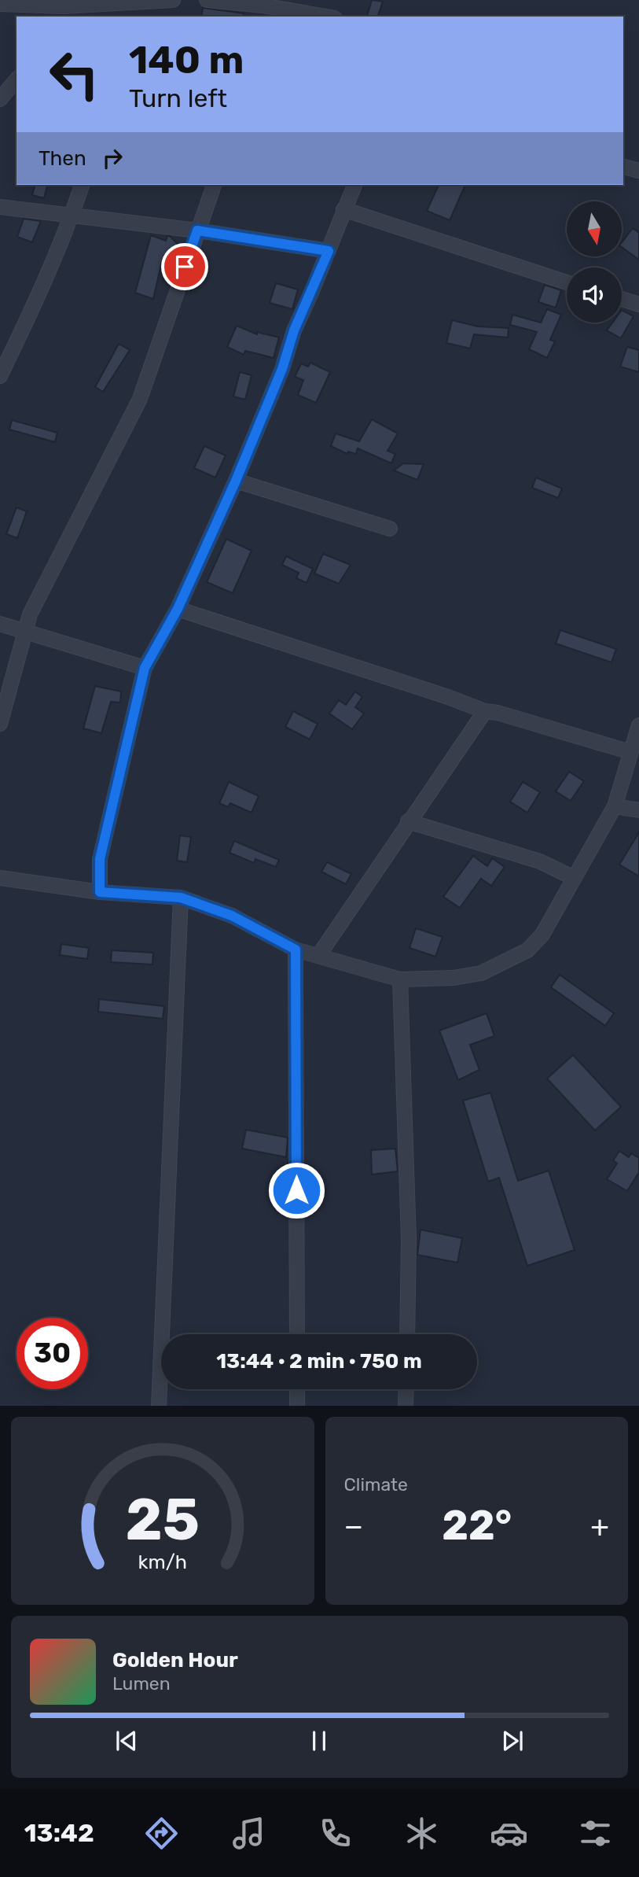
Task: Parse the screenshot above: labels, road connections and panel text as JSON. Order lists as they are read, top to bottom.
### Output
{
  "north": "bottom",
  "page": {
    "turn": ["140 m", "Turn left"],
    "then": "Then",
    "limit": "30",
    "trip": "13:44 · 2 min · 750 m",
    "tile": "Climate",
    "heat": ["−", "22°", "+"],
    "song": ["Golden Hour", "Lumen"],
    "tabs": "13:42",
    "gauge": ["25", "km/h"]
  }
}
